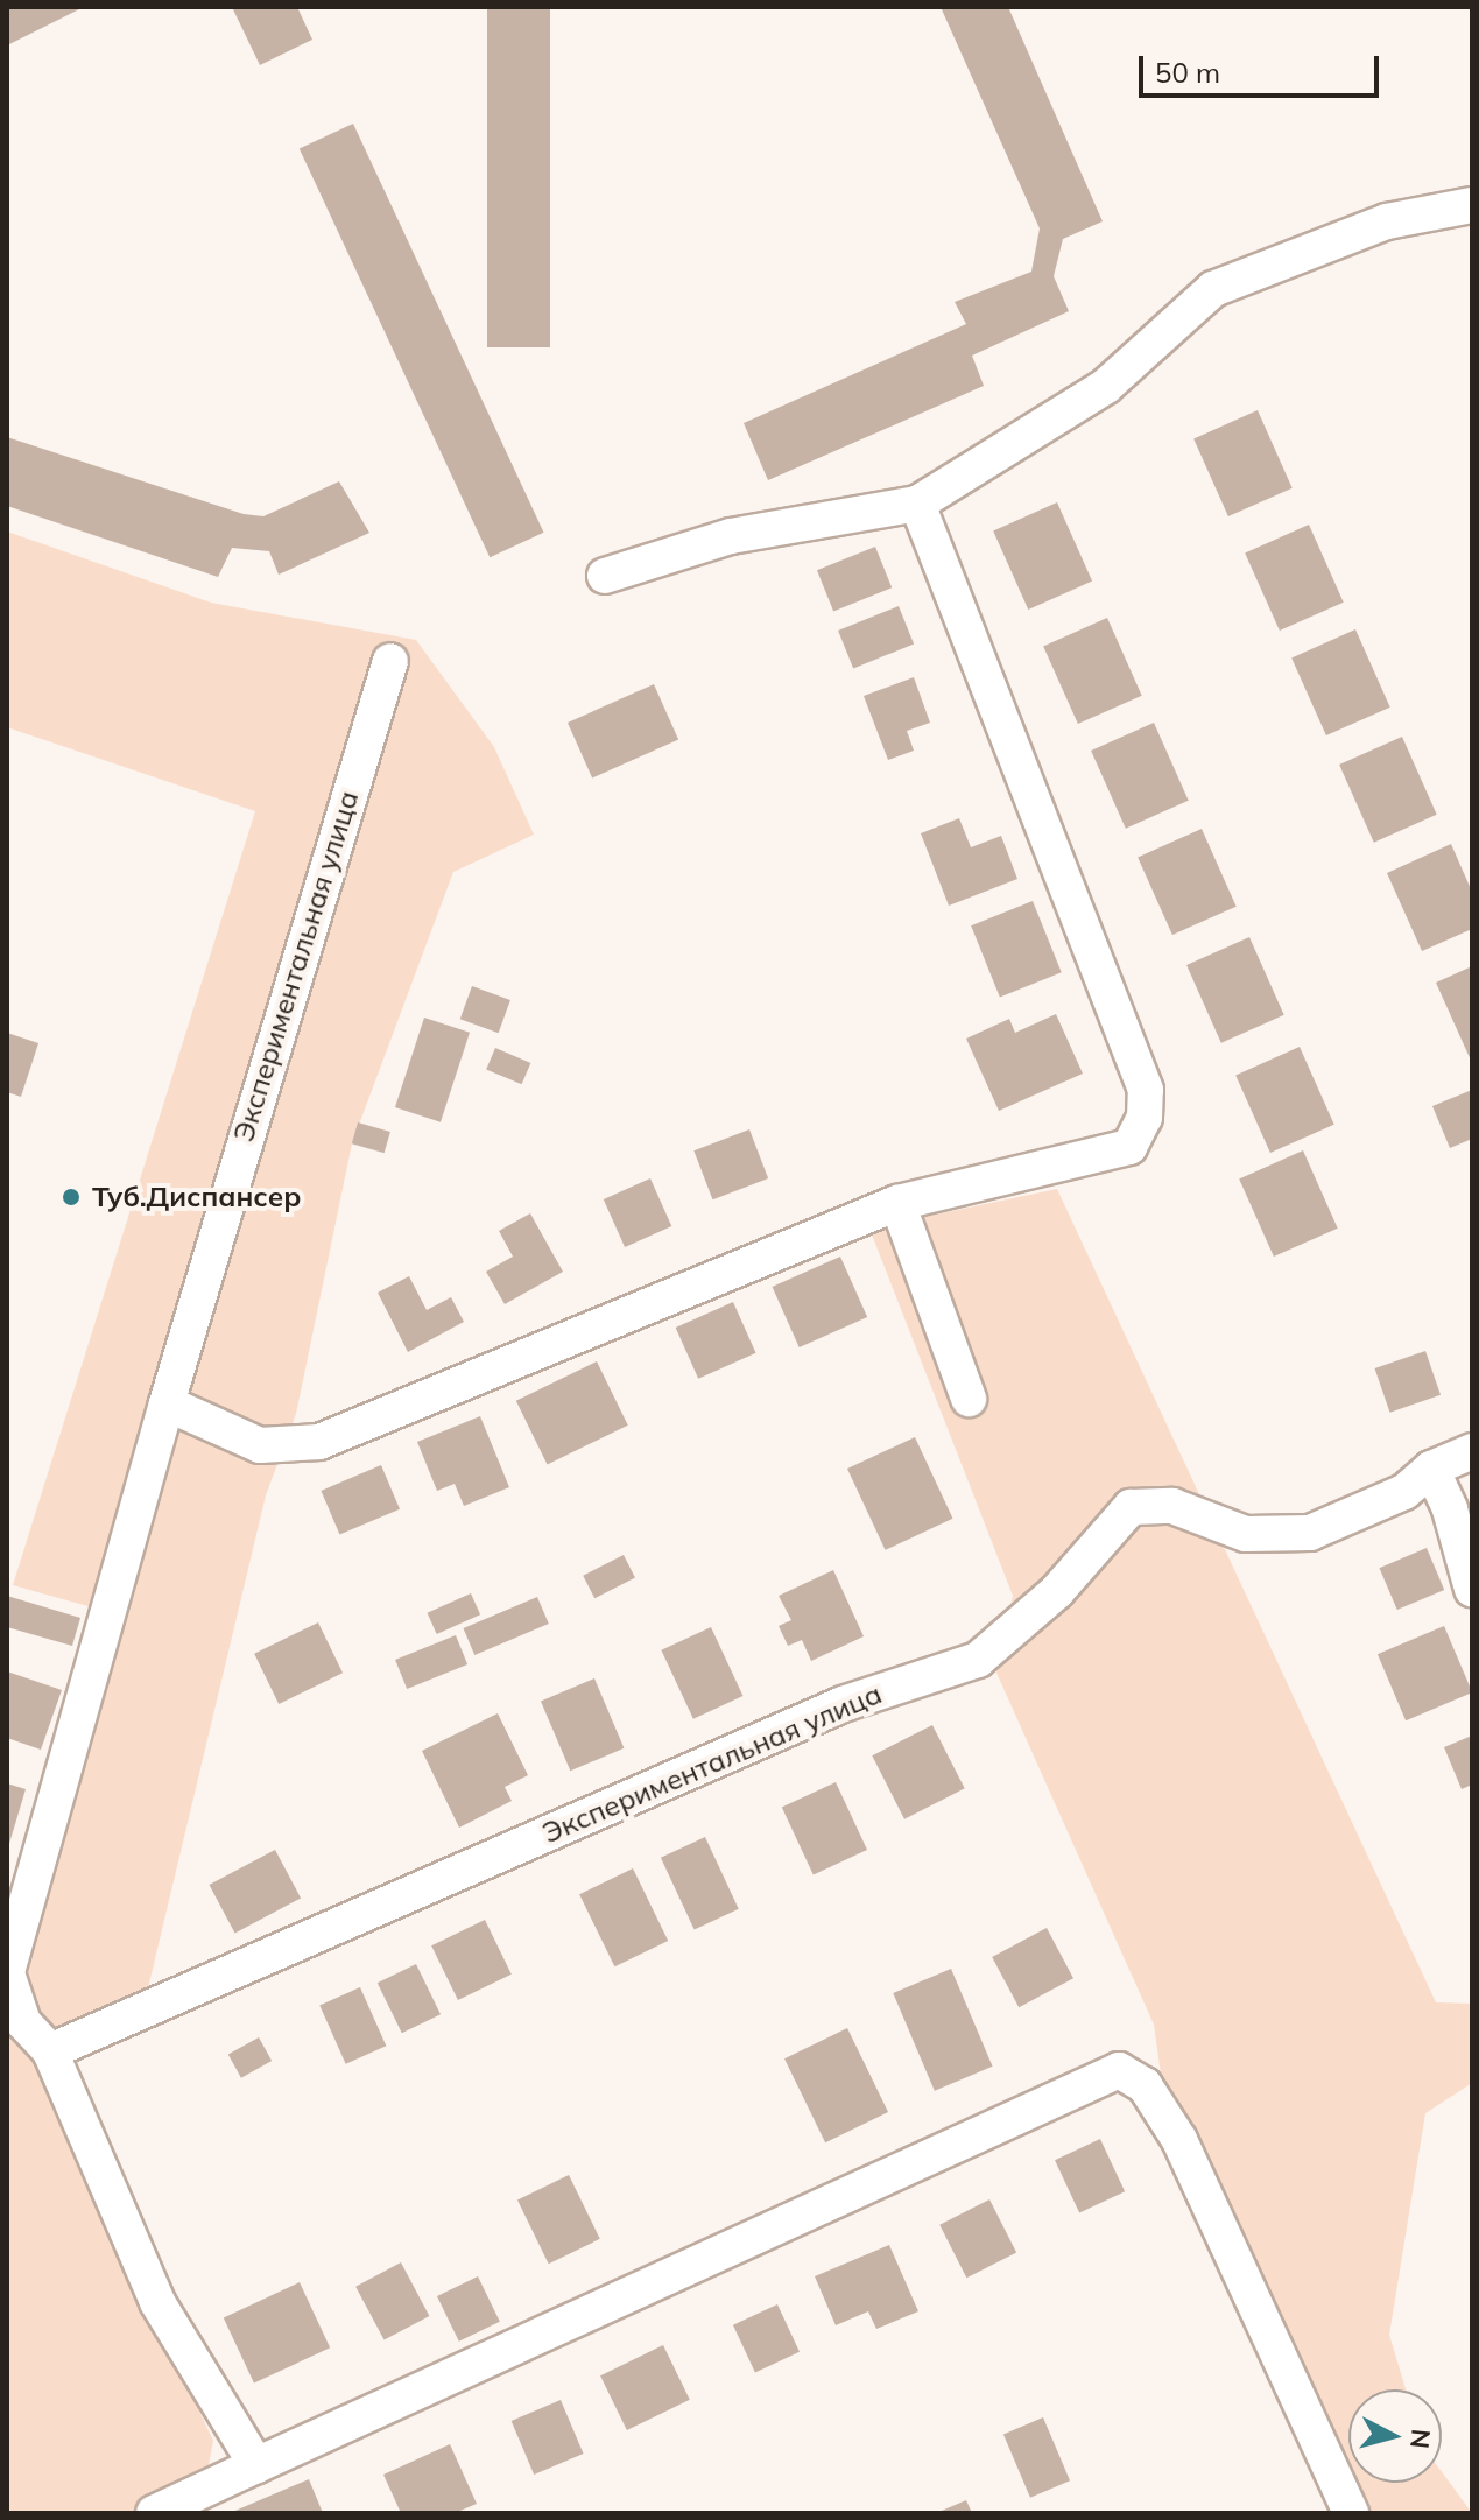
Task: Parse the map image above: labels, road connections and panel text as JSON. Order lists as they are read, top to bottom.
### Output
{
  "streets": {
    "street": ["Экспериментальная улица"]
  },
  "places": ["Туб.Диспансер"],
  "scale_bar": "50 m",
  "north": "right"
}
